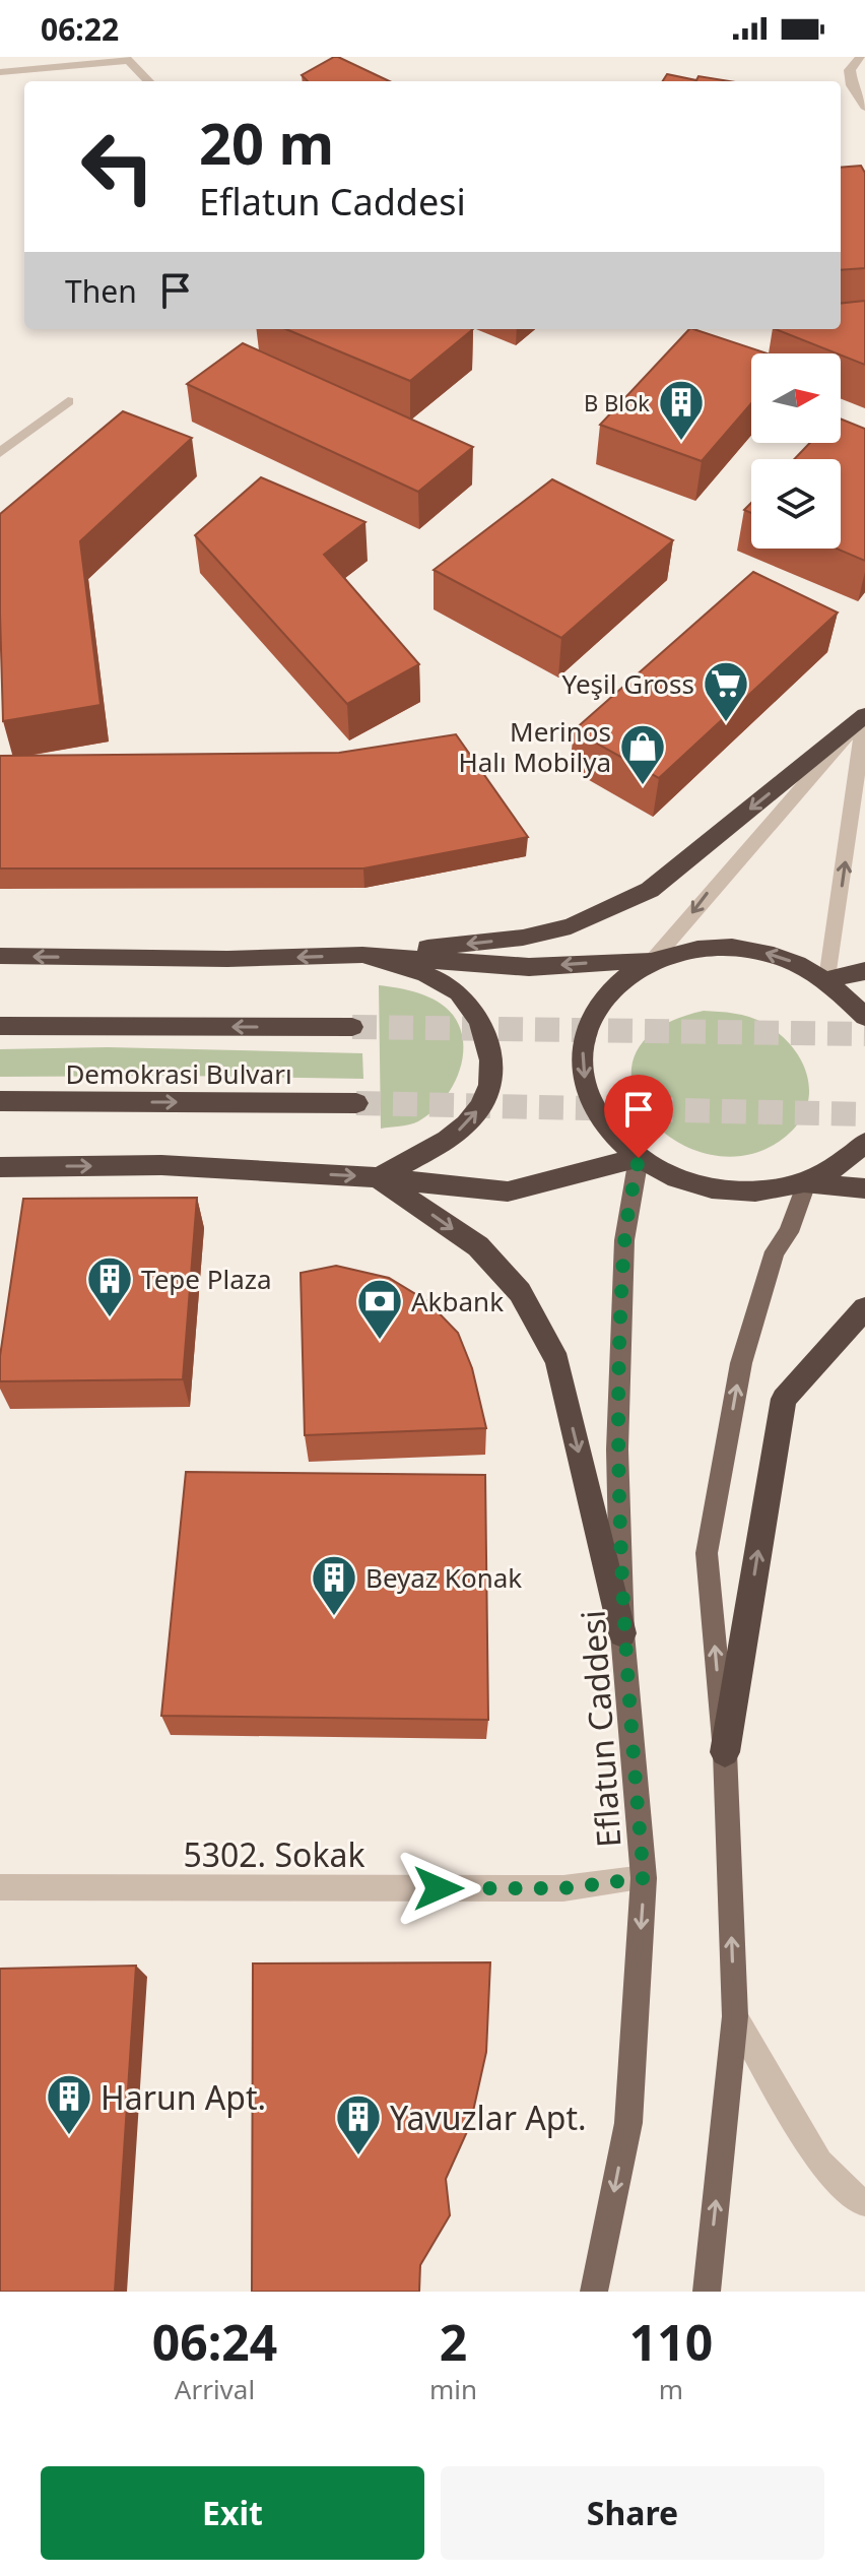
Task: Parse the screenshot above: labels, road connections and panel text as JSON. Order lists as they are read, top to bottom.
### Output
{
  "streets": {
    "highway": ["Demokrasi Bulvarı"],
    "main road": ["Eflatun Caddesi"],
    "street": ["5302. Sokak"]
  },
  "crossings": [
    ["Eflatun Caddesi", "5302. Sokak"]
  ],
  "places": {
    "building": [
      "B Blok",
      "Tepe Plaza",
      "Beyaz Konak",
      "Harun Apt.",
      "Yavuzlar Apt."
    ],
    "supermarket": ["Yeşil Gross"],
    "shop": ["Merinos Halı Mobilya"],
    "bank": ["Akbank"]
  },
  "north": "right",
  "page": {
    "status": "06:22",
    "turn": ["20 m", "Eflatun Caddesi"],
    "then": "Then",
    "eta": [
      "06:24",
      "Arrival",
      "2",
      "min",
      "110",
      "m"
    ],
    "buttons": ["Exit", "Share"]
  }
}
